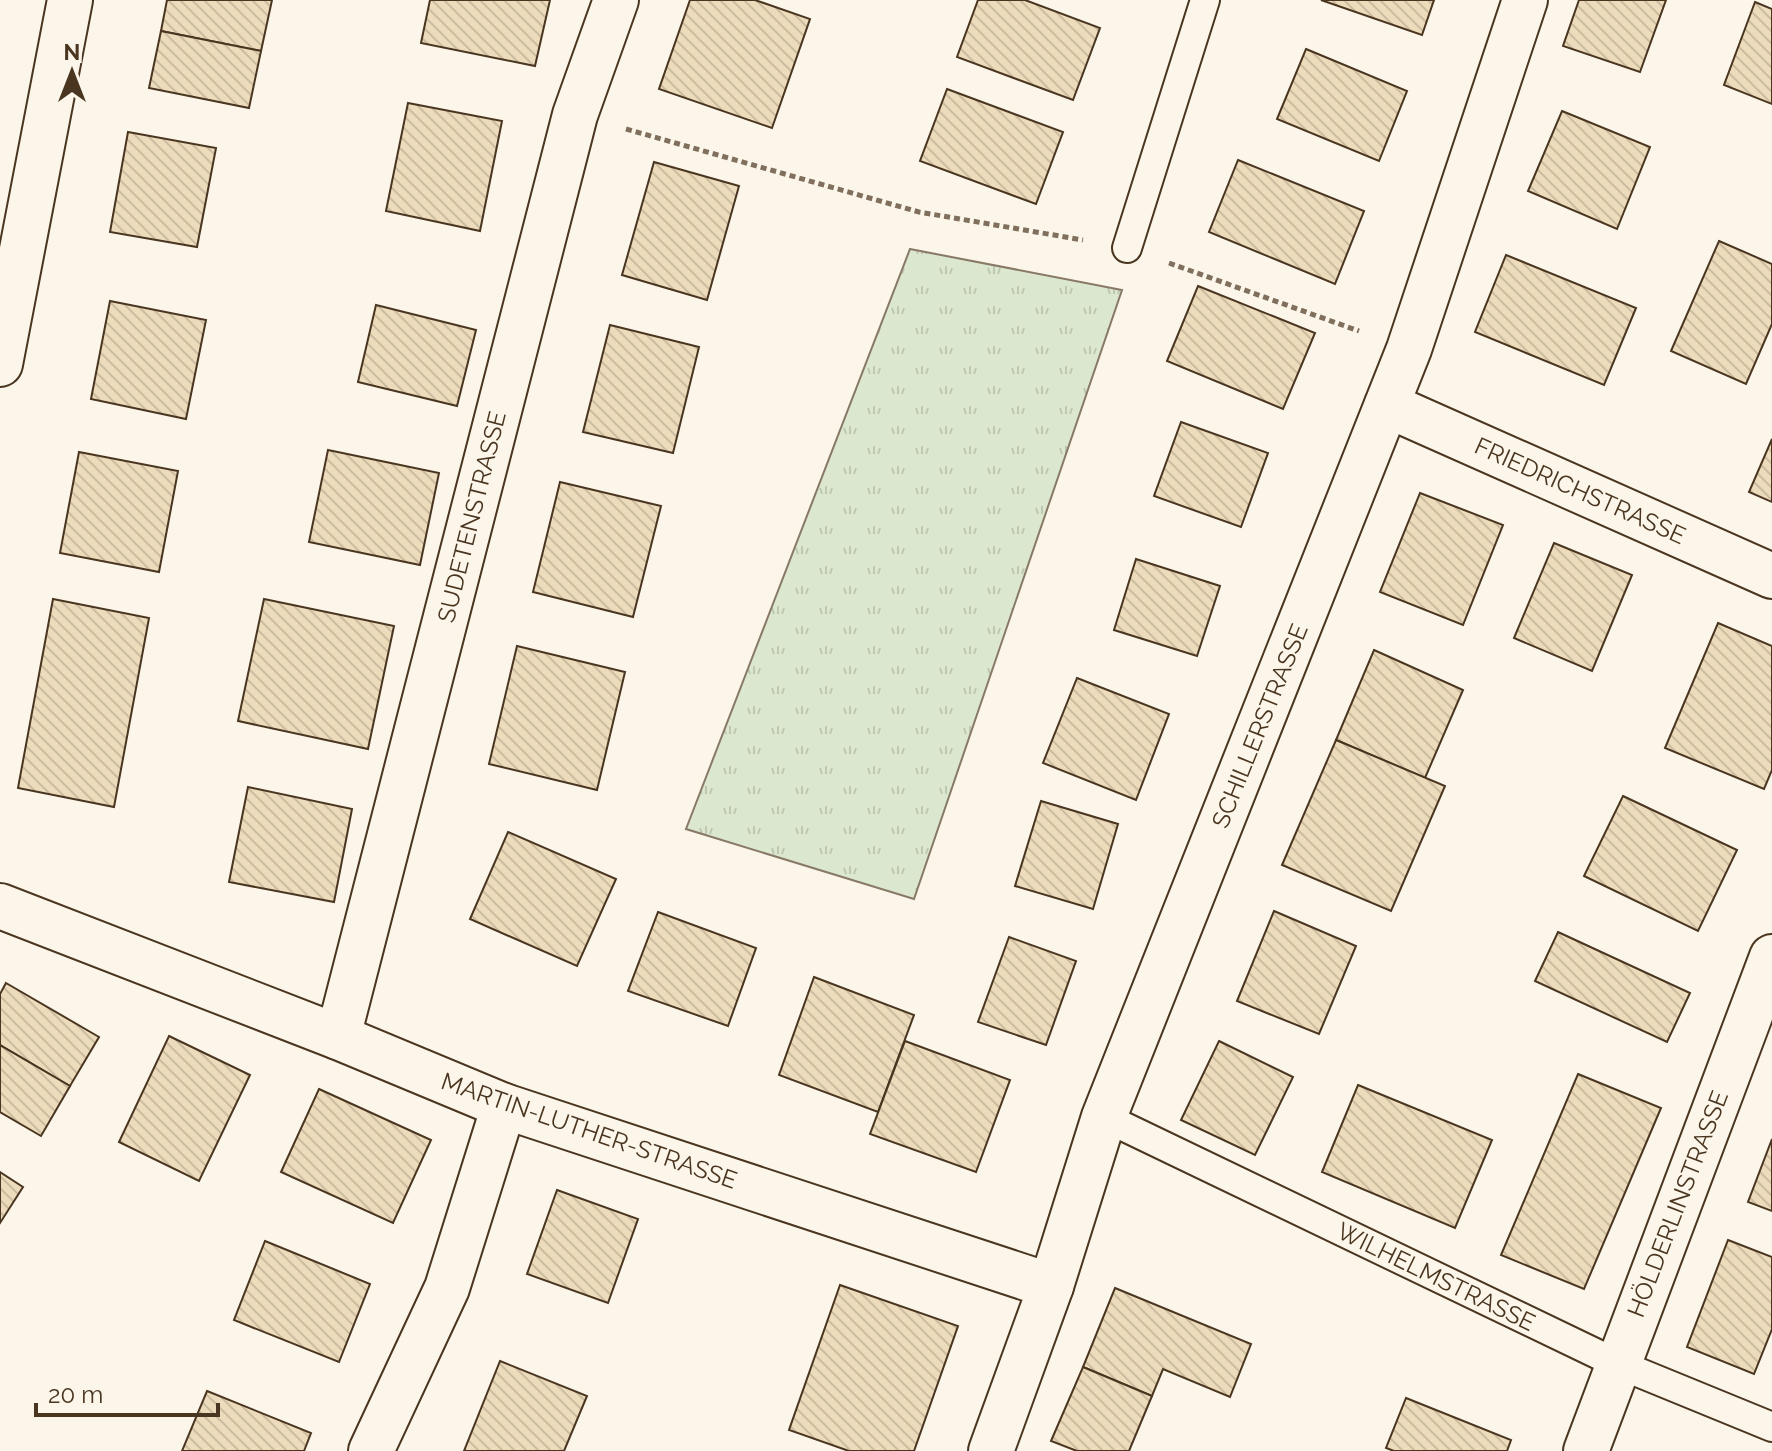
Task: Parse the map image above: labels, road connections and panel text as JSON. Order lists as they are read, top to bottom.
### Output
{
  "streets": {
    "street": [
      "FRIEDRICHSTRASSE",
      "SUDETENSTRASSE",
      "SCHILLERSTRASSE",
      "MARTIN-LUTHER-STRASSE",
      "HÖLDERLINSTRASSE"
    ],
    "lane": ["WILHELMSTRASSE"]
  },
  "crossings": [
    ["FRIEDRICHSTRASSE", "SCHILLERSTRASSE"],
    ["SUDETENSTRASSE", "MARTIN-LUTHER-STRASSE"],
    ["SCHILLERSTRASSE", "MARTIN-LUTHER-STRASSE"],
    ["SCHILLERSTRASSE", "WILHELMSTRASSE"],
    ["HÖLDERLINSTRASSE", "WILHELMSTRASSE"]
  ],
  "scale_bar": "20 m",
  "north": "top"
}
